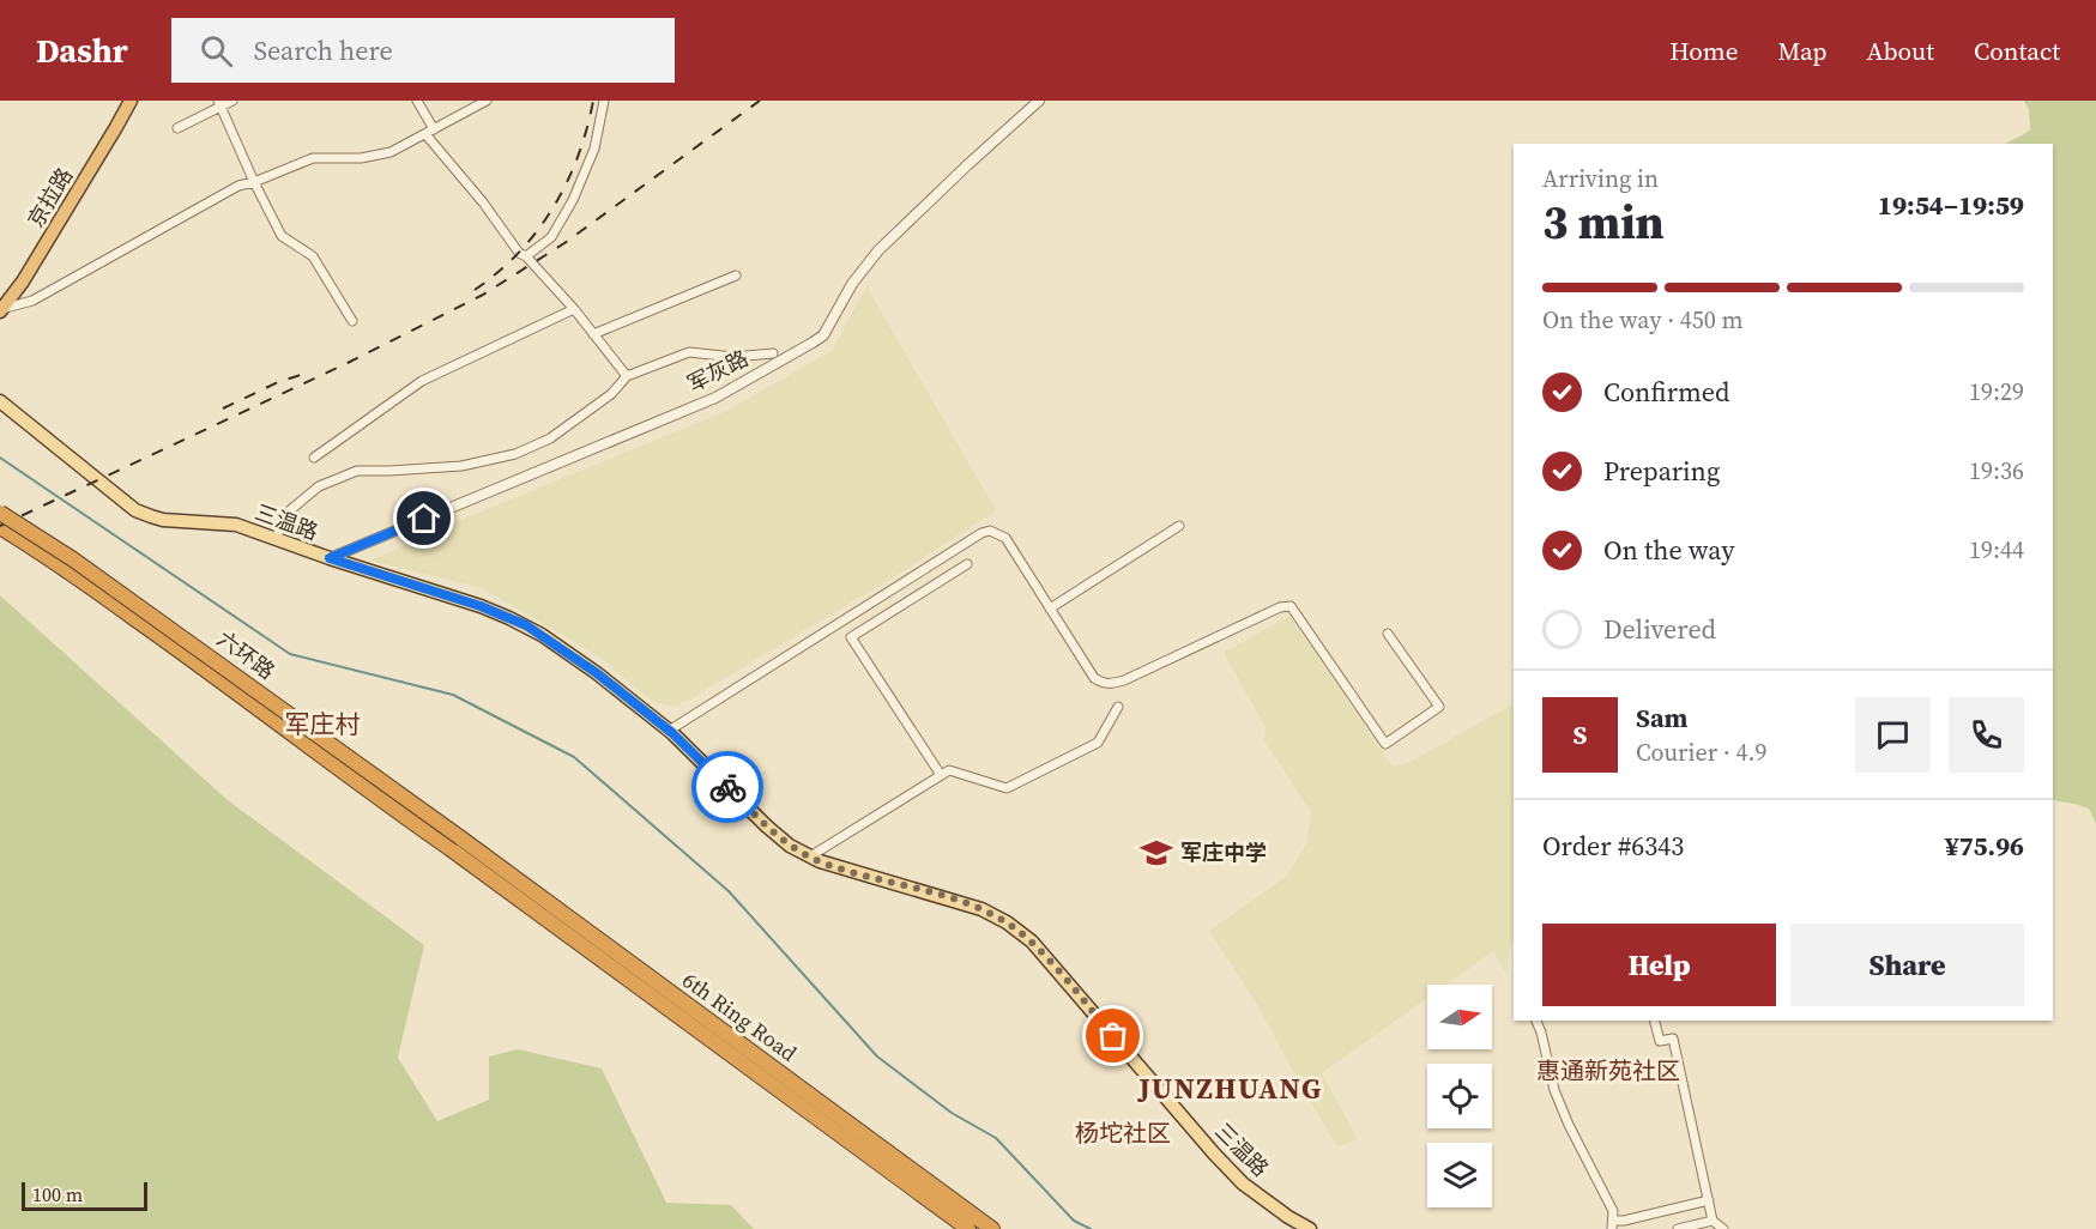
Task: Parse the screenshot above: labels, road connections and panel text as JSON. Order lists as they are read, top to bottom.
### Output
{
  "streets": {
    "highway": ["京拉路", "六环路", "6th Ring Road"],
    "main road": ["三温路"],
    "street": ["军灰路"]
  },
  "crossings": [
    ["军灰路", "三温路"],
    ["六环路", "6th Ring Road"]
  ],
  "districts": [
    "军庄村",
    "惠通新苑社区",
    "JUNZHUANG",
    "杨坨社区"
  ],
  "places": {
    "school or university": ["军庄中学"]
  },
  "scale_bar": "100 m",
  "north": "right",
  "page": {
    "header": "Dashr",
    "search": "Search here",
    "nav": [
      "Home",
      "Map",
      "About",
      "Contact"
    ],
    "heading": ["3 min", "Arriving in", "19:54–19:59"],
    "panel": [
      "Sam",
      "Courier · 4.9",
      "Order #6343",
      "¥75.96"
    ],
    "bar": "On the way · 450 m",
    "list": [
      ["Confirmed", "19:29"],
      ["Preparing", "19:36"],
      ["On the way", "19:44"],
      "Delivered"
    ],
    "round": "S",
    "buttons": ["Help", "Share"],
    "scale": "100 m"
  }
}
